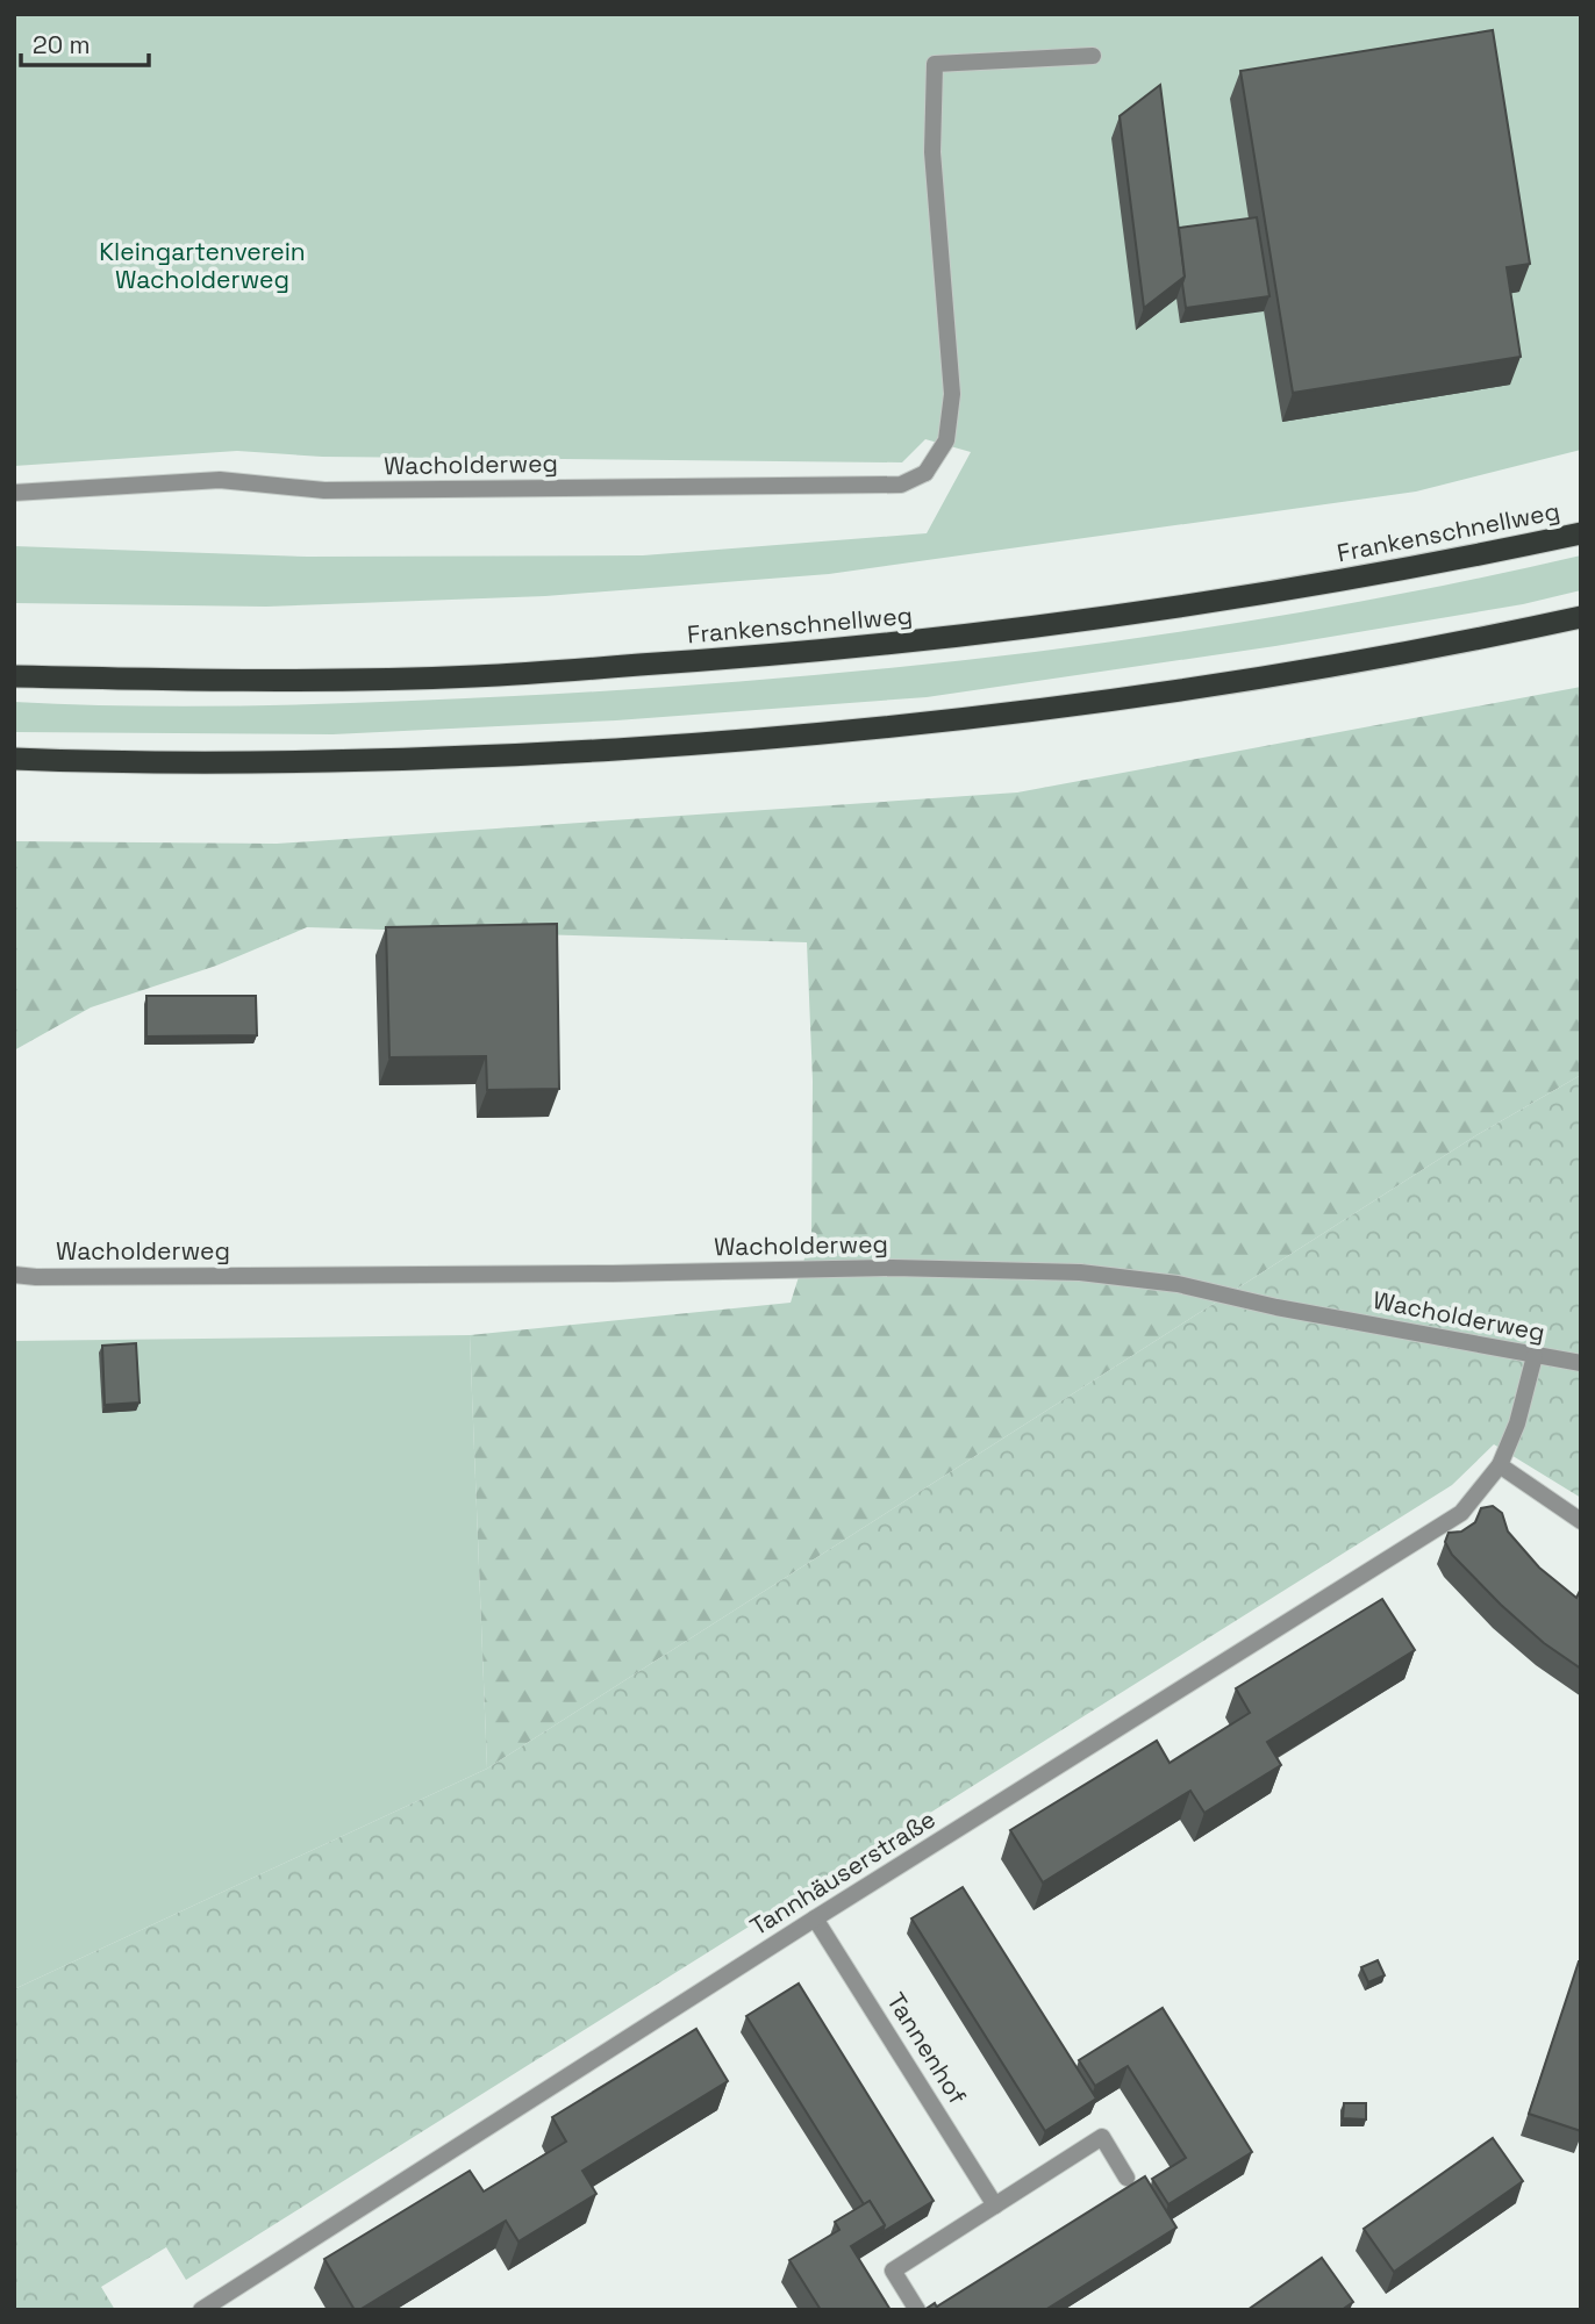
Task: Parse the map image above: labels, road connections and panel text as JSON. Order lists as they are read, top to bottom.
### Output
{
  "streets": {
    "highway": ["Frankenschnellweg"],
    "street": ["Wacholderweg", "Tannhäuserstraße", "Tannenhof"]
  },
  "crossings": [
    ["Wacholderweg", "Tannhäuserstraße"],
    ["Tannhäuserstraße", "Tannenhof"]
  ],
  "parks": ["Kleingartenverein Wacholderweg"],
  "scale_bar": "20 m"
}
